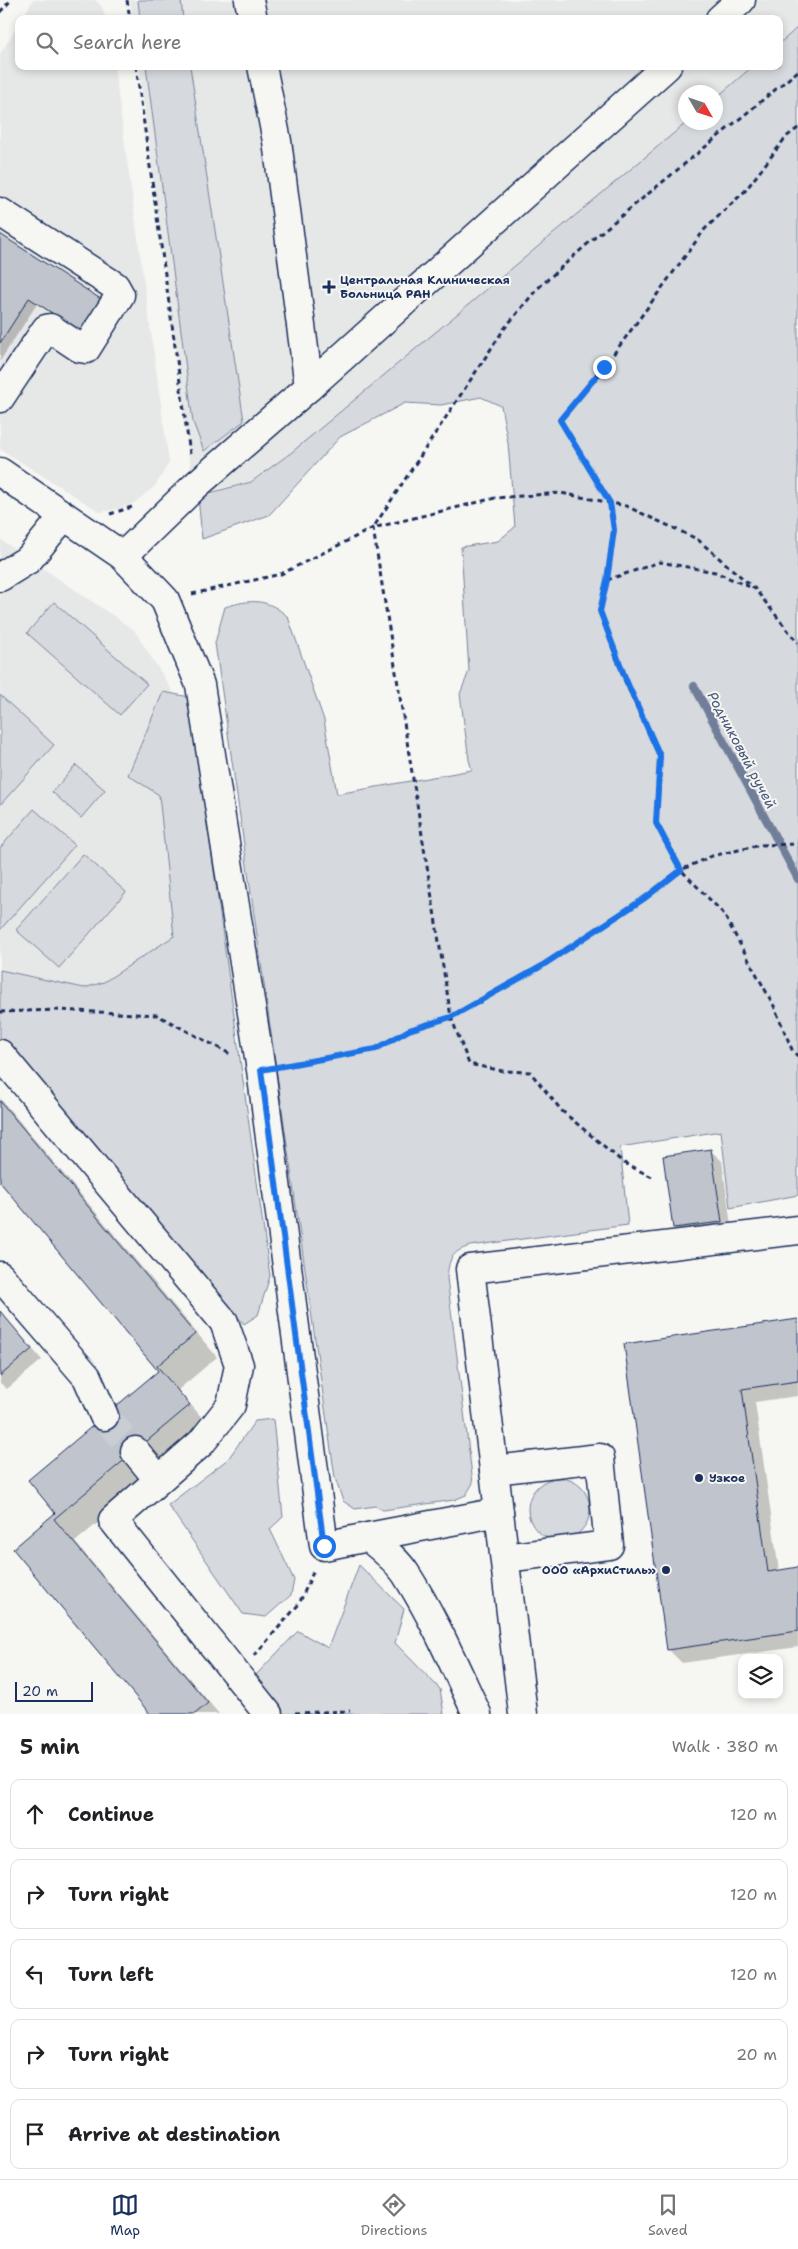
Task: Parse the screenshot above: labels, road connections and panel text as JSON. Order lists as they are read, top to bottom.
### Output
{
  "water": ["Родниковый ручей"],
  "places": {
    "health": ["Центральная Клиническая Больница РАН"],
    "other": ["Узкое", "ООО «АрхиСтиль»"]
  },
  "scale_bar": "20 m",
  "north": "bottom right",
  "page": {
    "search": "Search here",
    "scale": "20 m",
    "heading": ["5 min", "Walk · 380 m"],
    "list": [
      ["Continue", "120 m"],
      ["Turn right", "120 m"],
      ["Turn left", "120 m"],
      ["Turn right", "20 m"],
      "Arrive at destination"
    ],
    "nav": ["Map", "Directions", "Saved"]
  }
}
